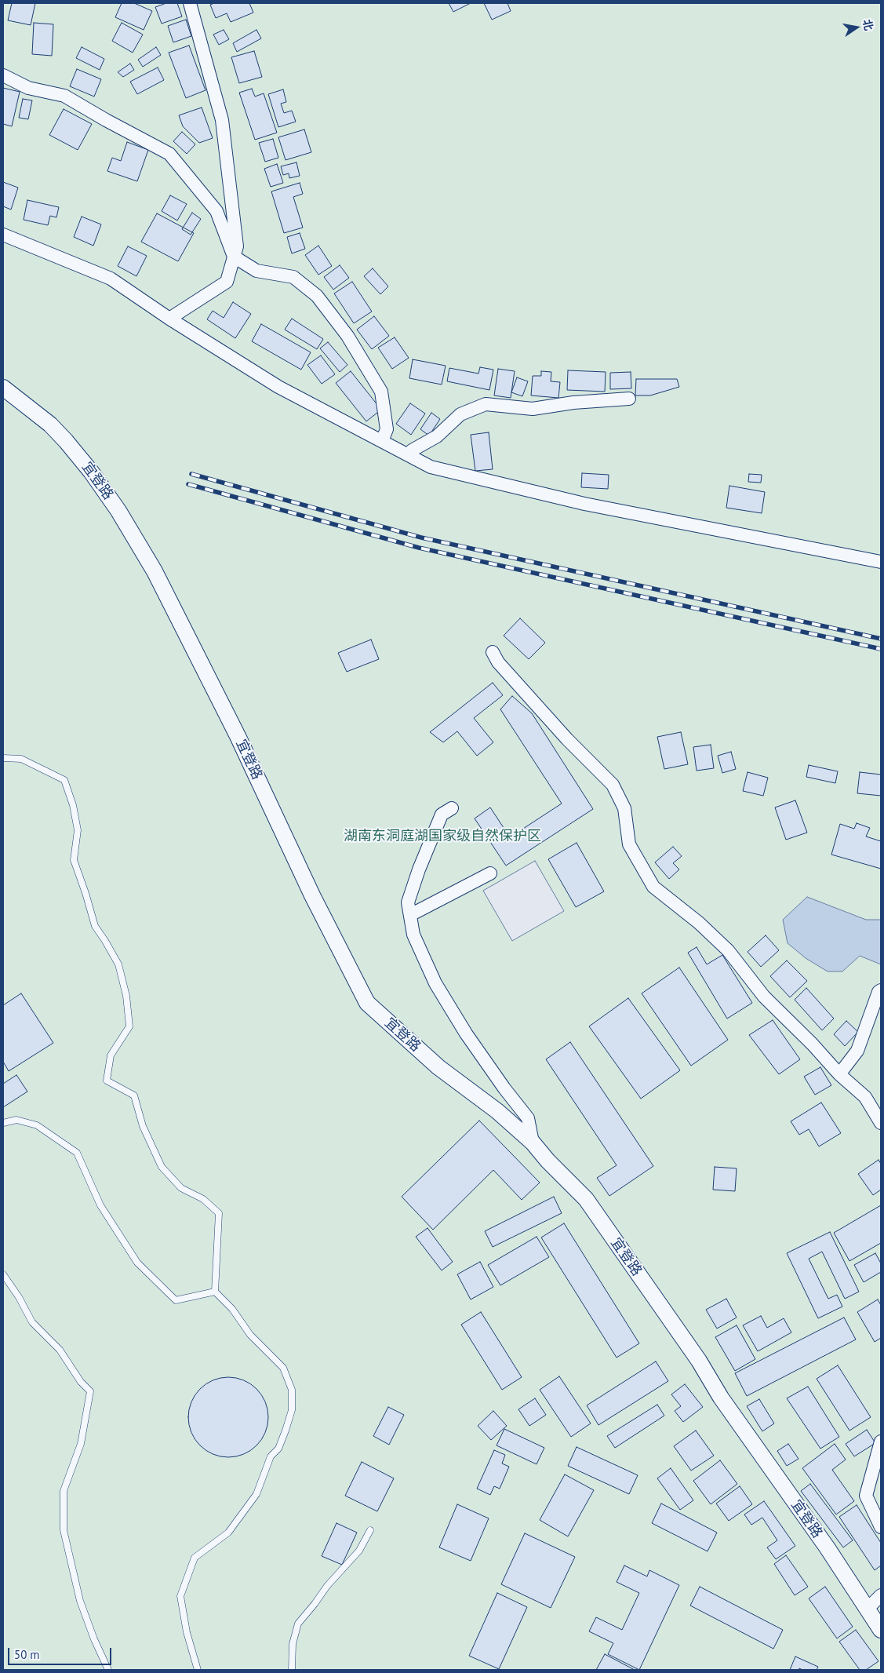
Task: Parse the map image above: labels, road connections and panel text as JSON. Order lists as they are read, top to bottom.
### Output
{
  "streets": {
    "street": ["宜登路"]
  },
  "parks": ["湖南东洞庭湖国家级自然保护区"],
  "scale_bar": "50 m",
  "north": "right"
}
